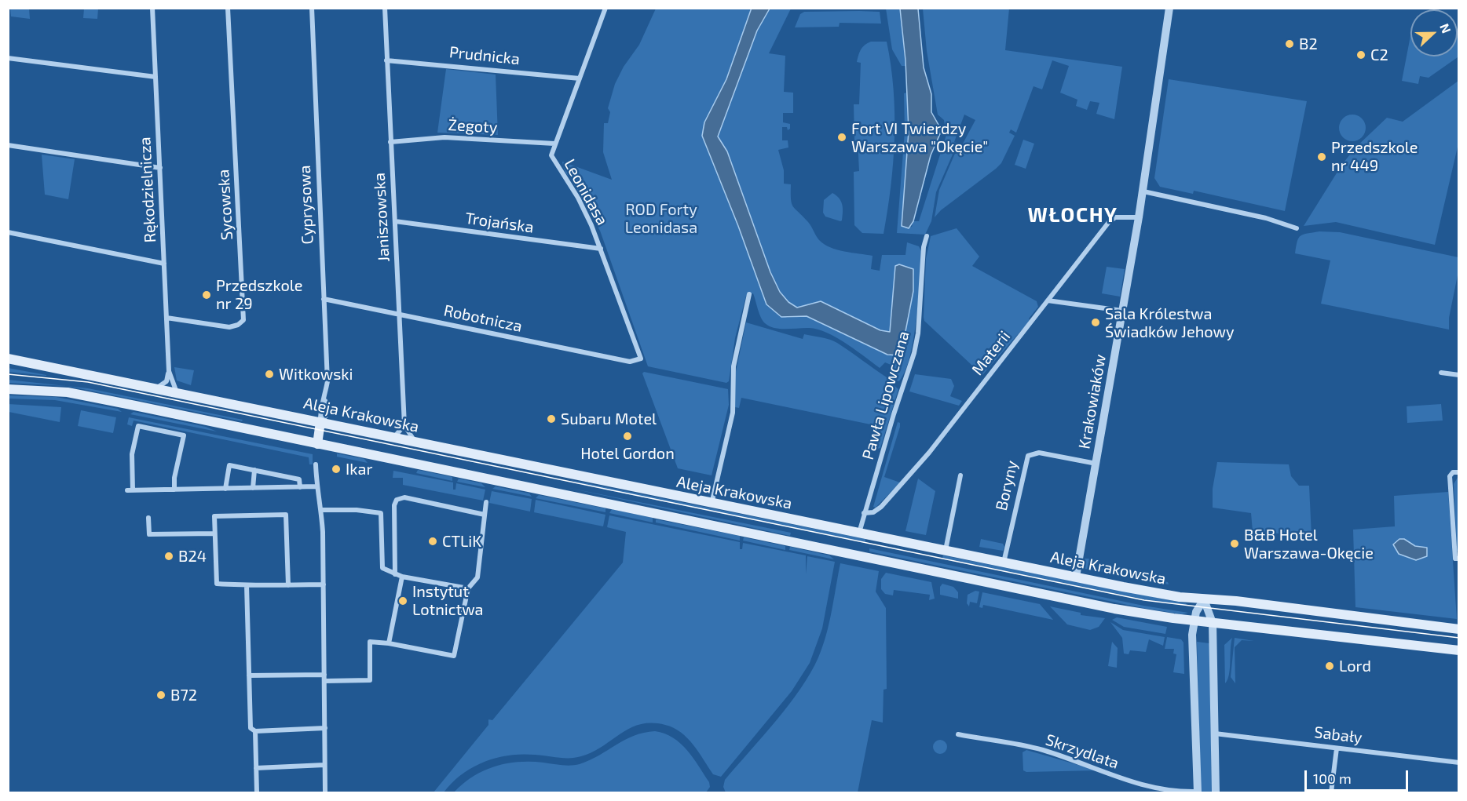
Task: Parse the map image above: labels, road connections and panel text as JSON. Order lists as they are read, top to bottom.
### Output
{
  "streets": {
    "main road": ["Aleja Krakowska"],
    "street": [
      "Prudnicka",
      "Żegoty",
      "Rękodzielnicza",
      "Leonidasa",
      "Sycowska",
      "Cyprysowa",
      "Janiszowska",
      "Trojańska",
      "Robotnicza",
      "Materii",
      "Pawła Lipowczana",
      "Krakowiaków",
      "Boryny",
      "Sabały",
      "Skrzydlata"
    ]
  },
  "crossings": [
    ["Prudnicka", "Leonidasa"],
    ["Prudnicka", "Janiszowska"],
    ["Żegoty", "Leonidasa"],
    ["Żegoty", "Janiszowska"],
    ["Rękodzielnicza", "Sycowska"],
    ["Rękodzielnicza", "Aleja Krakowska"],
    ["Leonidasa", "Trojańska"],
    ["Leonidasa", "Robotnicza"],
    ["Cyprysowa", "Robotnicza"],
    ["Cyprysowa", "Aleja Krakowska"],
    ["Janiszowska", "Trojańska"],
    ["Janiszowska", "Robotnicza"],
    ["Materii", "Pawła Lipowczana"],
    ["Materii", "Krakowiaków"],
    ["Pawła Lipowczana", "Aleja Krakowska"],
    ["Krakowiaków", "Aleja Krakowska"],
    ["Krakowiaków", "Boryny"],
    ["Aleja Krakowska", "Boryny"]
  ],
  "districts": ["WŁOCHY"],
  "parks": ["ROD Forty Leonidasa"],
  "places": [
    "B2",
    "C2",
    "Fort VI Twierdzy Warszawa \"Okęcie\"",
    "Przedszkole nr 449",
    "Przedszkole nr 29",
    "Sala Królestwa Świadków Jehowy",
    "Witkowski",
    "Subaru Motel",
    "Hotel Gordon",
    "Ikar",
    "CTLiK",
    "B&B Hotel Warszawa-Okęcie",
    "B24",
    "Instytut Lotnictwa",
    "Lord",
    "B72"
  ],
  "scale_bar": "100 m",
  "north": "right"
}
